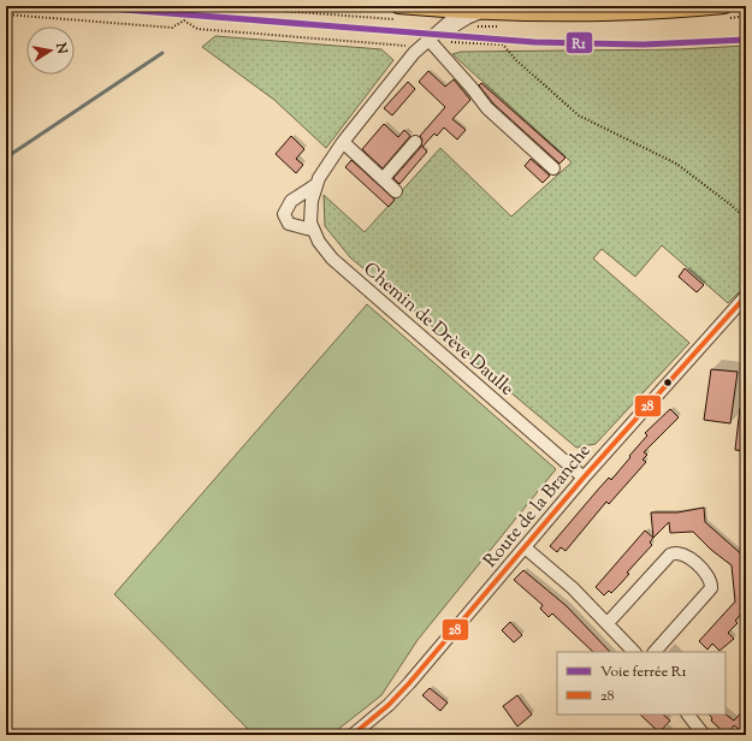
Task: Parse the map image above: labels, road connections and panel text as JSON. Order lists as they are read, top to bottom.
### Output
{
  "streets": {
    "street": ["Chemin de Drève Daulle", "Route de la Branche"]
  },
  "crossings": [
    ["Chemin de Drève Daulle", "Route de la Branche"]
  ],
  "lines": ["rail line R1", "transit line 28"],
  "legend": ["Voie ferrée R1", "28"],
  "north": "right"
}
